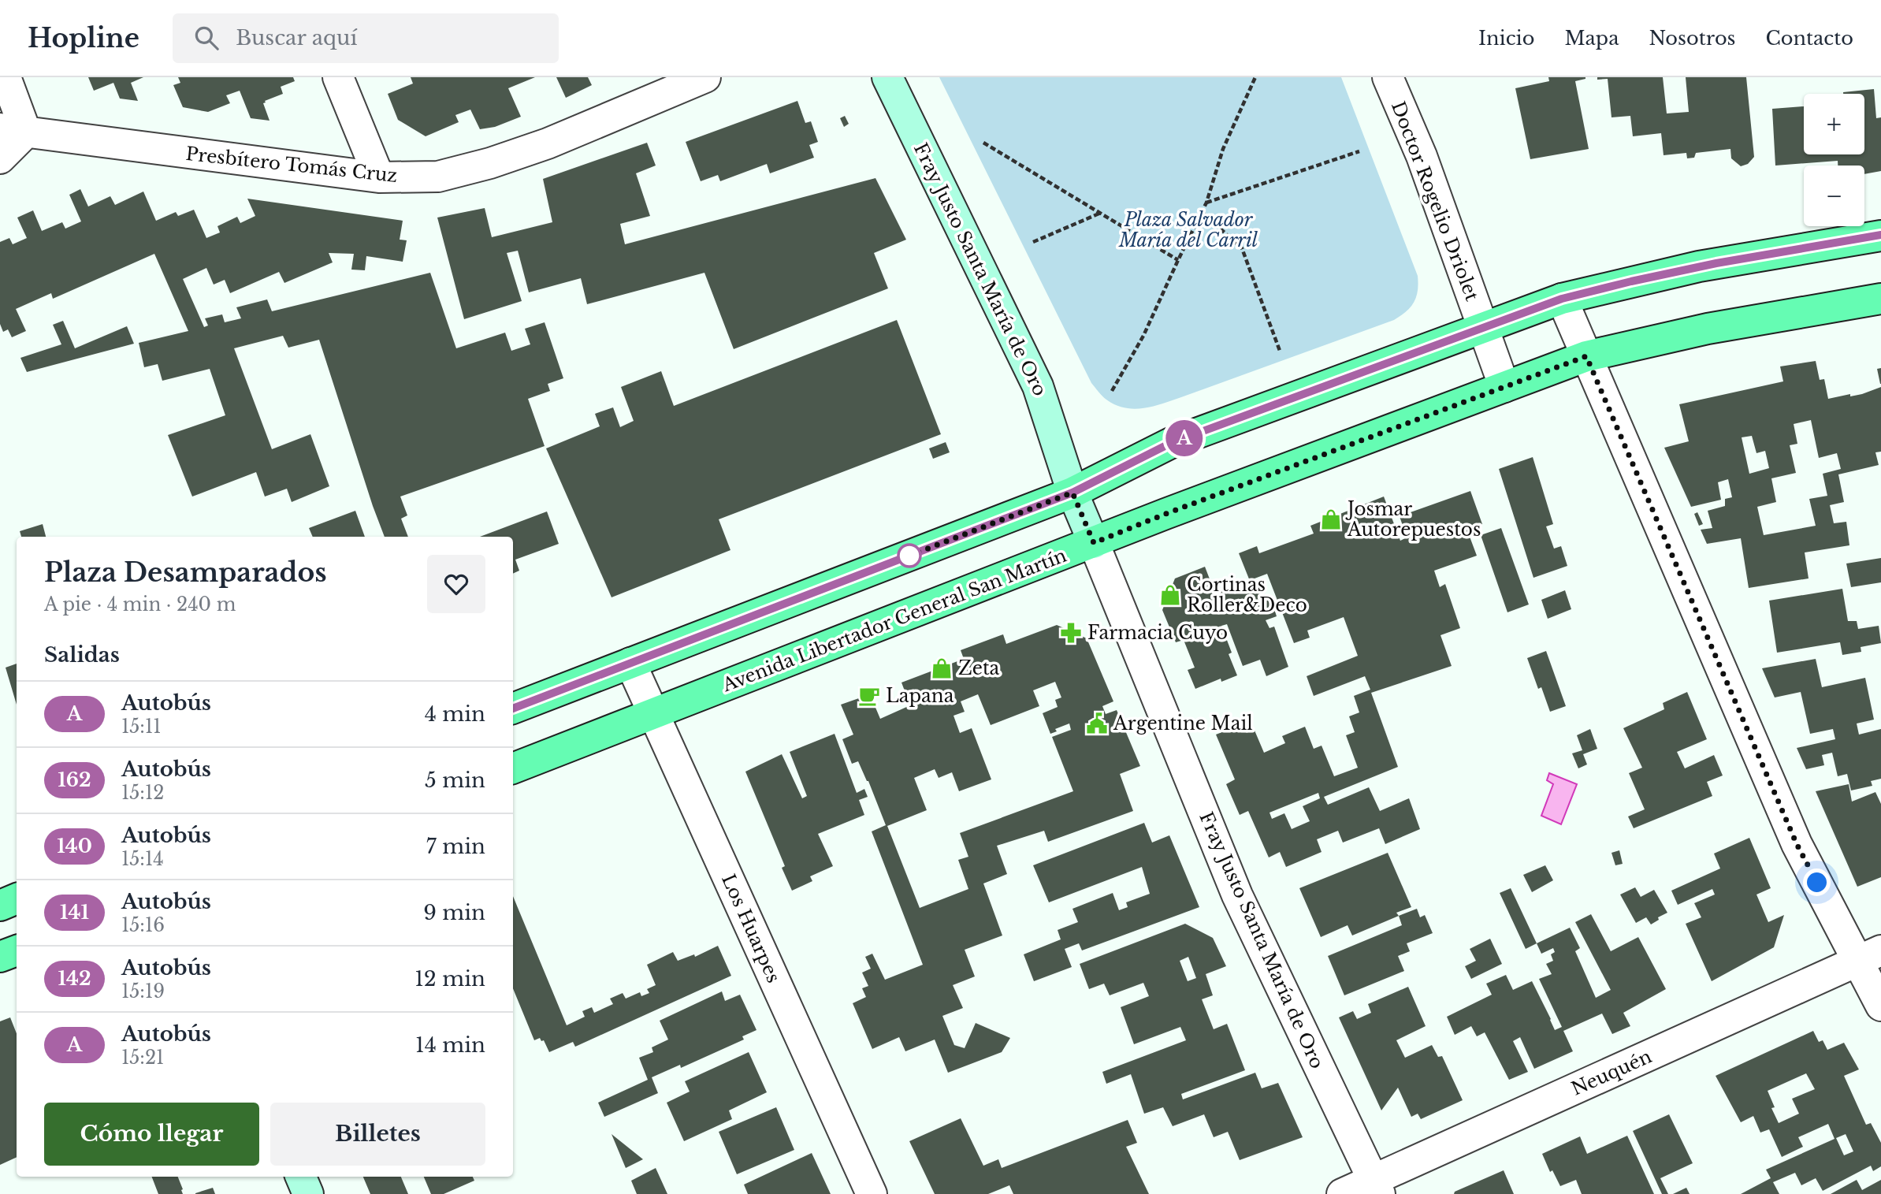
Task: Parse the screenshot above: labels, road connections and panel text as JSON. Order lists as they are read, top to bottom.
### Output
{
  "streets": {
    "main road": ["Fray Justo Santa María de Oro", "Avenida Libertador General San Martín"],
    "street": [
      "Presbítero Tomás Cruz",
      "Doctor Rogelio Driolet",
      "Los Huarpes",
      "Neuquén"
    ]
  },
  "crossings": [
    ["Doctor Rogelio Driolet", "Avenida Libertador General San Martín"],
    ["Fray Justo Santa María de Oro", "Avenida Libertador General San Martín"],
    ["Fray Justo Santa María de Oro", "Neuquén"],
    ["Avenida Libertador General San Martín", "Los Huarpes"]
  ],
  "parks": ["Plaza Salvador María del Carril"],
  "places": {
    "shop": ["Josmar Autorepuestos", "Cortinas Roller&Deco", "Zeta"],
    "pharmacy": ["Farmacia Cuyo"],
    "cafe": ["Lapana"],
    "public building": ["Argentine Mail"]
  },
  "lines": ["bus line A"],
  "page": {
    "header": "Hopline",
    "search": "Buscar aquí",
    "nav": [
      "Inicio",
      "Mapa",
      "Nosotros",
      "Contacto"
    ],
    "on_map": "A",
    "map_buttons": ["+", "−"],
    "heading": [
      ["Plaza Desamparados", "A pie · 4 min · 240 m"],
      "Salidas"
    ],
    "list": [
      {
        "mark": "A",
        "name": "Autobús",
        "note": "15:11",
        "value": "4 min"
      },
      {
        "mark": "162",
        "name": "Autobús",
        "note": "15:12",
        "value": "5 min"
      },
      {
        "mark": "140",
        "name": "Autobús",
        "note": "15:14",
        "value": "7 min"
      },
      {
        "mark": "141",
        "name": "Autobús",
        "note": "15:16",
        "value": "9 min"
      },
      {
        "mark": "142",
        "name": "Autobús",
        "note": "15:19",
        "value": "12 min"
      },
      {
        "mark": "A",
        "name": "Autobús",
        "note": "15:21",
        "value": "14 min"
      }
    ],
    "buttons": ["Cómo llegar", "Billetes"]
  }
}
